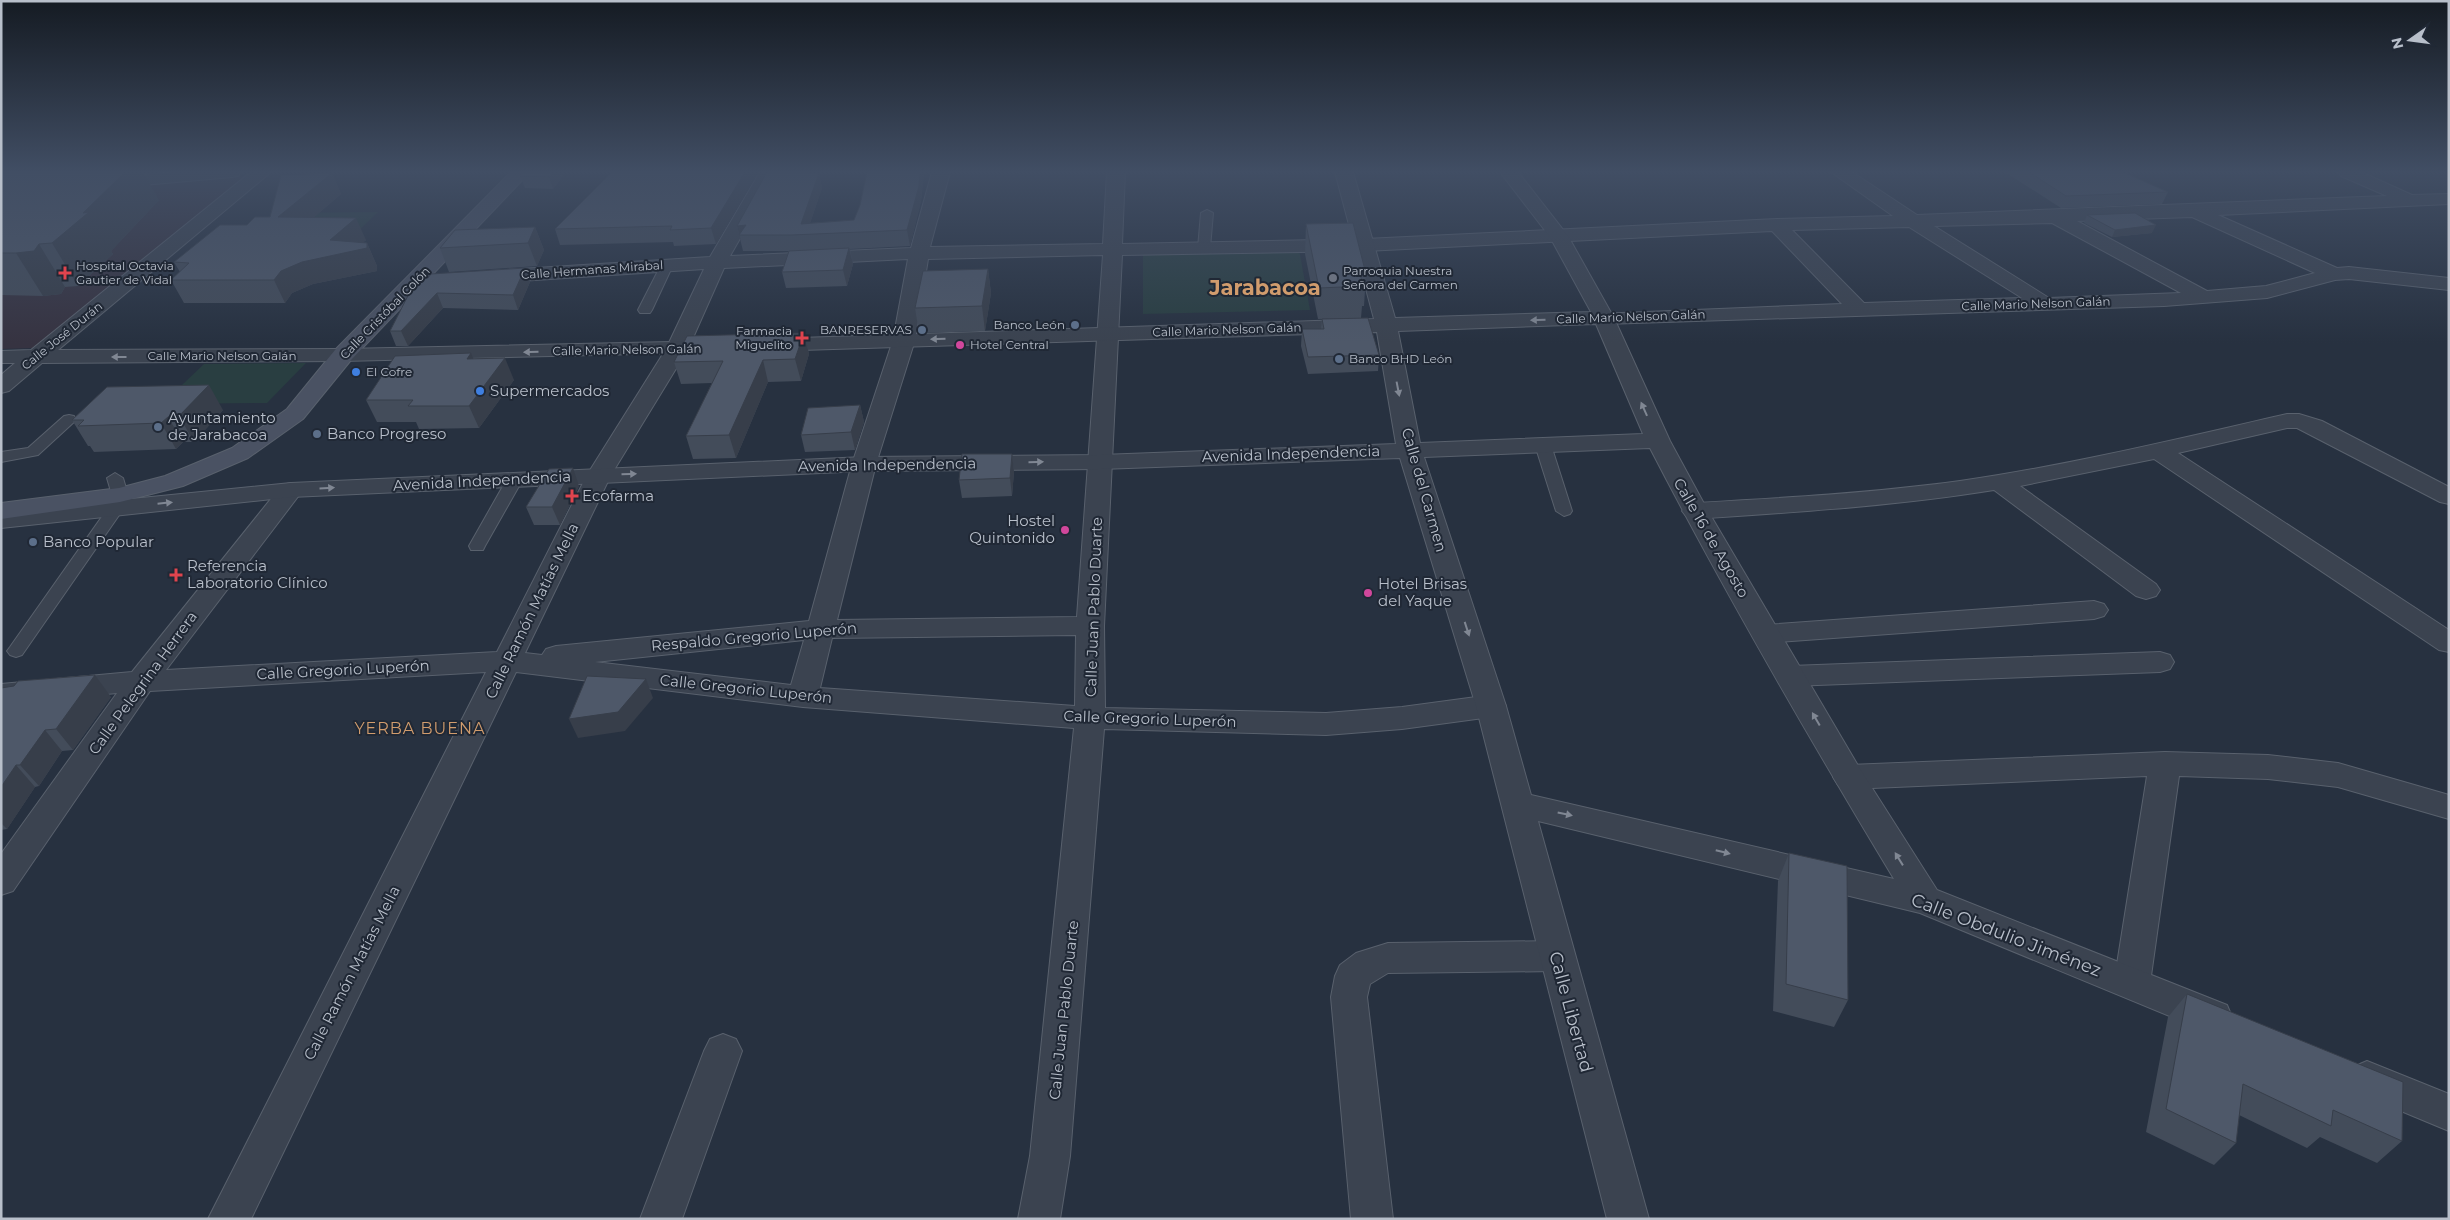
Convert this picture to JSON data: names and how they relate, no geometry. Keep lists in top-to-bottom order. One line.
{"streets":{"main road":["Calle Cristóbal Colón"],"street":["Calle Hermanas Mirabal","Calle Mario Nelson Galán","Calle José Durán","Avenida Independencia","Calle del Carmen","Calle 16 de Agosto","Calle Juan Pablo Duarte","Calle Ramón Matías Mella","Respaldo Gregorio Luperón","Calle Gregorio Luperón","Calle Pelegrina Herrera","Calle Obdulio Jiménez","Calle Libertad"]},"crossings":[["Calle Hermanas Mirabal","Calle del Carmen"],["Calle Hermanas Mirabal","Calle 16 de Agosto"],["Calle Hermanas Mirabal","Calle Juan Pablo Duarte"],["Calle Hermanas Mirabal","Calle Ramón Matías Mella"],["Calle Mario Nelson Galán","Calle Cristóbal Colón"],["Calle Mario Nelson Galán","Calle José Durán"],["Calle Mario Nelson Galán","Calle del Carmen"],["Calle Mario Nelson Galán","Calle 16 de Agosto"],["Calle Mario Nelson Galán","Calle Juan Pablo Duarte"],["Calle Mario Nelson Galán","Calle Ramón Matías Mella"],["Calle Cristóbal Colón","Avenida Independencia"],["Avenida Independencia","Calle del Carmen"],["Avenida Independencia","Calle 16 de Agosto"],["Avenida Independencia","Calle Juan Pablo Duarte"],["Avenida Independencia","Calle Ramón Matías Mella"],["Avenida Independencia","Calle Pelegrina Herrera"],["Calle del Carmen","Calle Gregorio Luperón"],["Calle del Carmen","Calle Obdulio Jiménez"],["Calle del Carmen","Calle Libertad"],["Calle 16 de Agosto","Calle Obdulio Jiménez"],["Calle Juan Pablo Duarte","Respaldo Gregorio Luperón"],["Calle Juan Pablo Duarte","Calle Gregorio Luperón"],["Calle Ramón Matías Mella","Respaldo Gregorio Luperón"],["Calle Ramón Matías Mella","Calle Gregorio Luperón"],["Respaldo Gregorio Luperón","Calle Gregorio Luperón"],["Calle Gregorio Luperón","Calle Pelegrina Herrera"],["Calle Obdulio Jiménez","Calle Libertad"]],"one_way":["Calle Mario Nelson Galán","Avenida Independencia","Calle del Carmen","Calle 16 de Agosto"],"districts":["Jarabacoa","YERBA BUENA"],"places":{"health":["Hospital Octavia Gautier de Vidal","Farmacia Miguelito","Ecofarma","Referencia Laboratorio Clínico"],"other":["Parroquia Nuestra Señora del Carmen","Banco León","BANRESERVAS","Hotel Central","Banco BHD León","El Cofre","Supermercados","Ayuntamiento de Jarabacoa","Banco Progreso","Hostel Quintonido","Banco Popular","Hotel Brisas del Yaque"]},"north":"left"}
